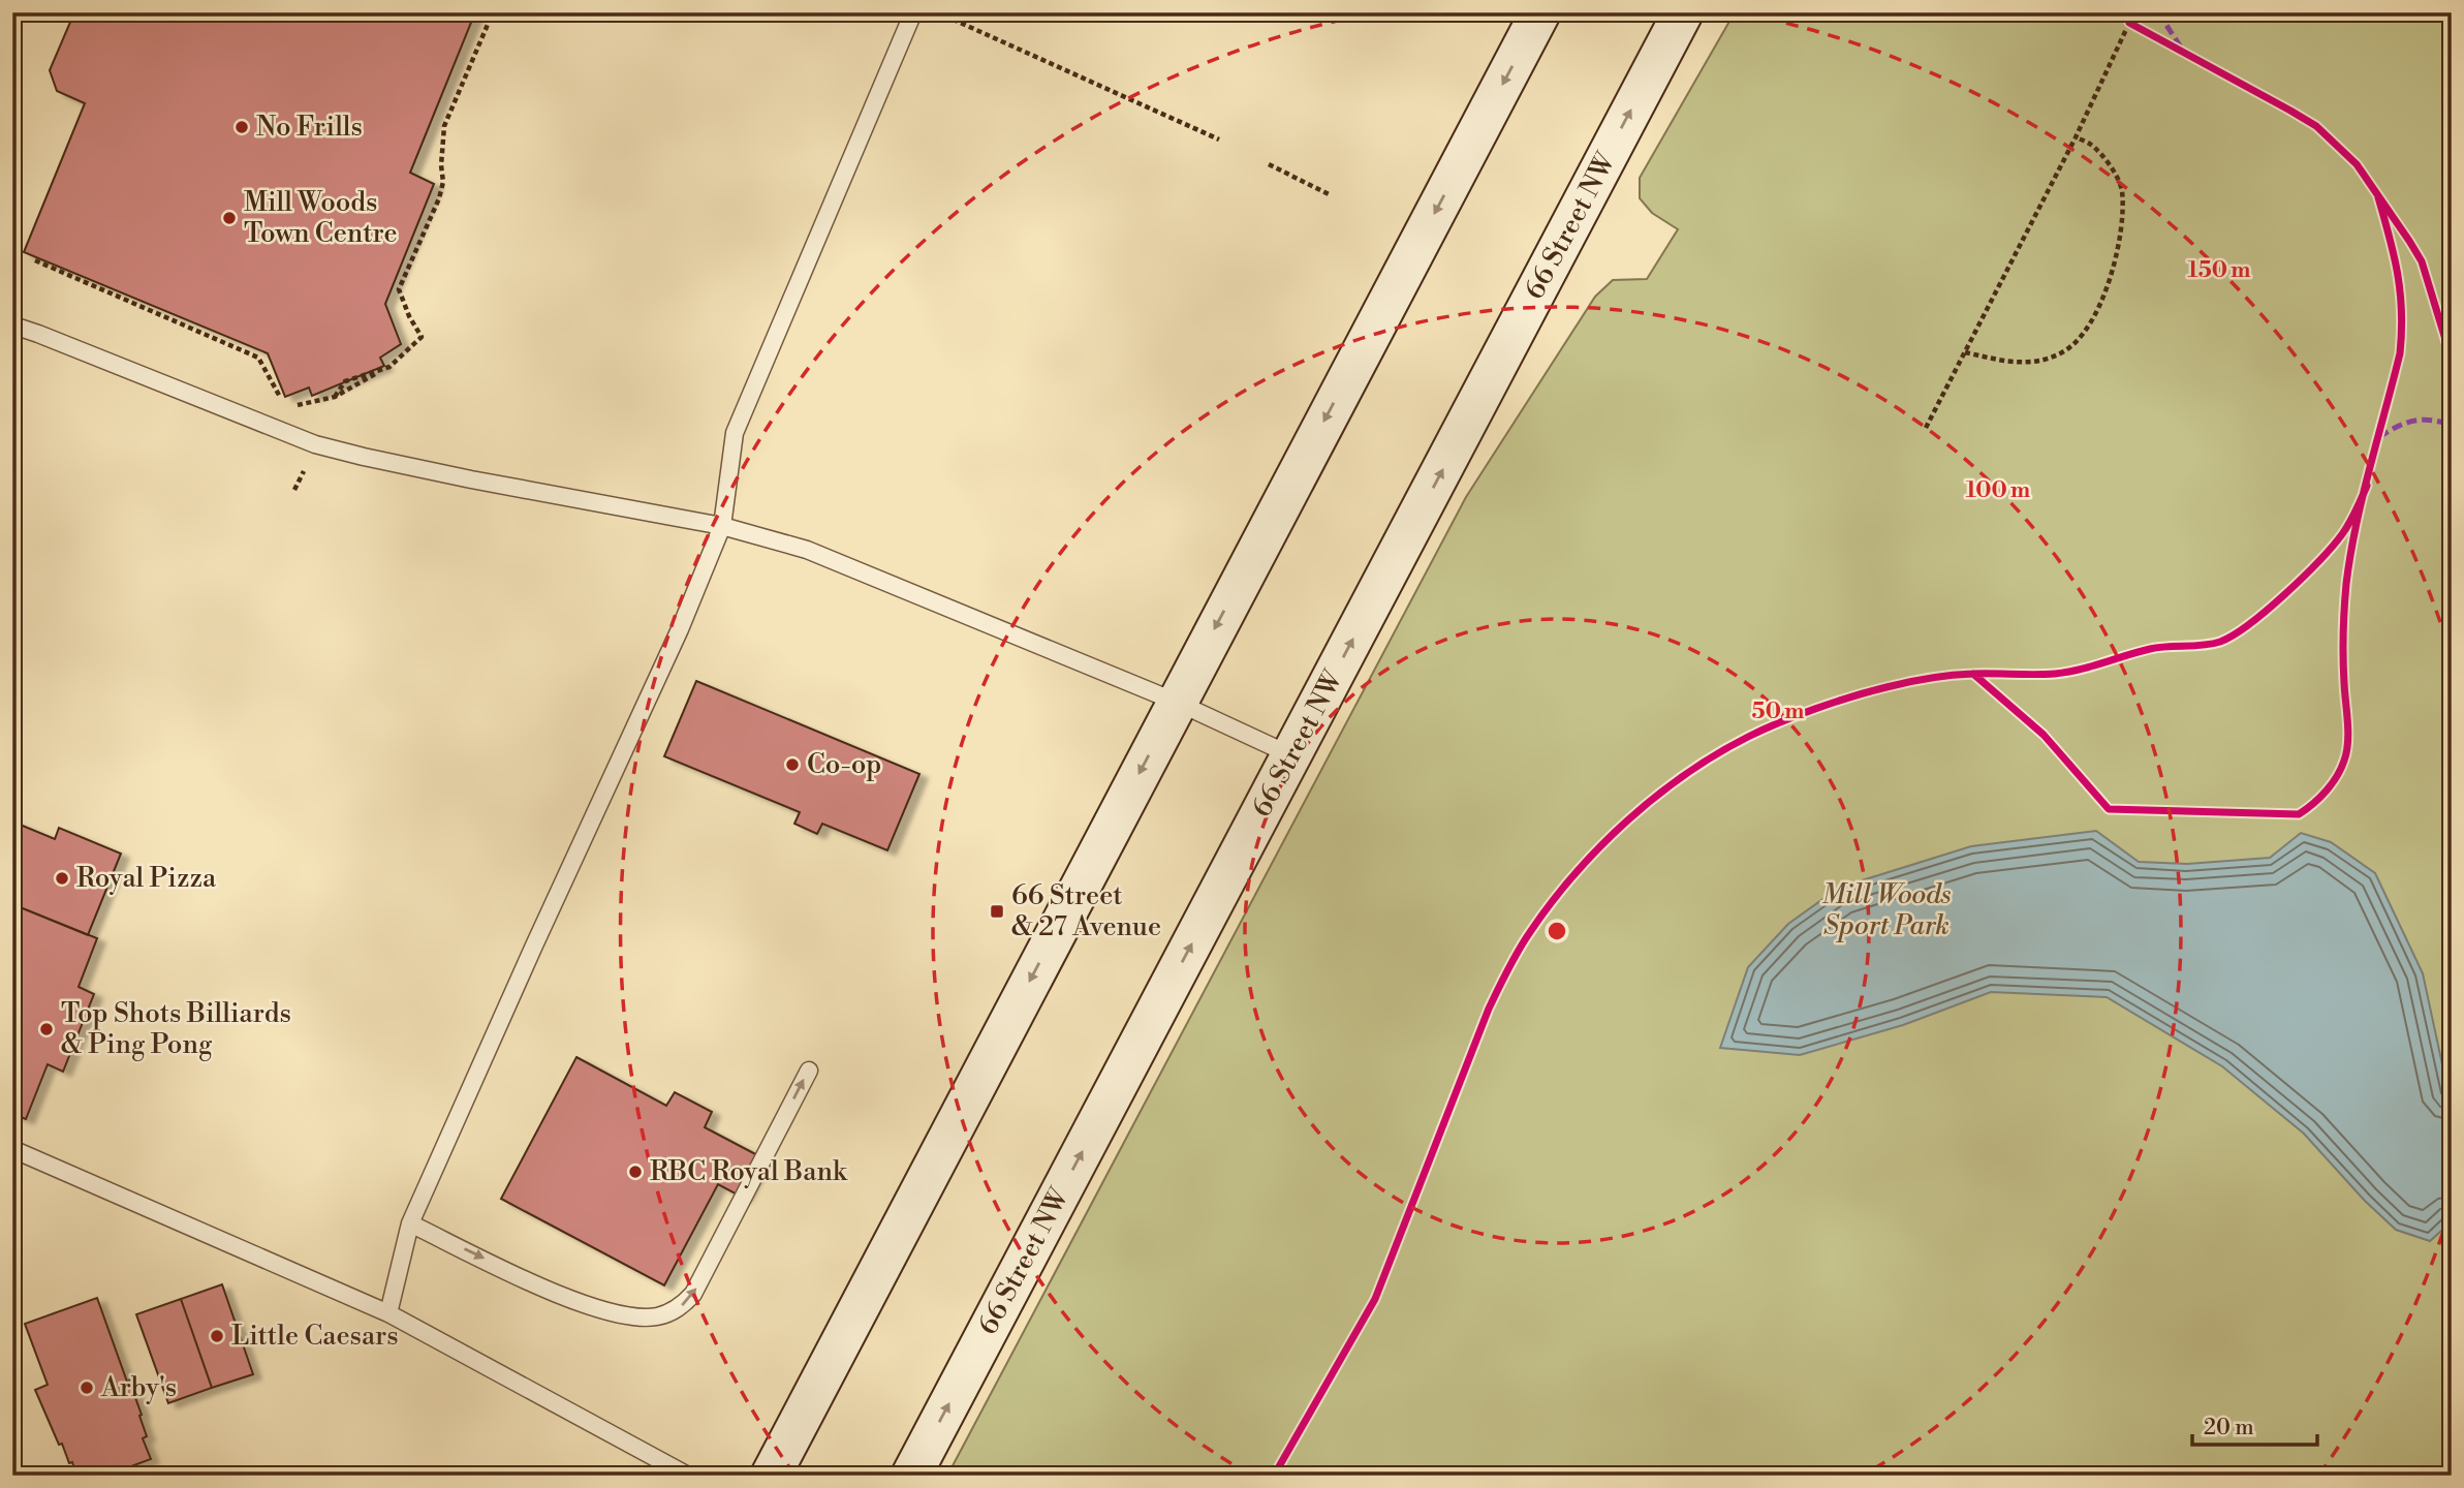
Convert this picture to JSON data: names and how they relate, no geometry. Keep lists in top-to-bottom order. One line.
{"streets":{"main road":["66 Street NW"]},"parks":["Mill Woods Sport Park"],"places":{"other":["No Frills","Mill Woods Town Centre","Co-op","Royal Pizza","Top Shots Billiards & Ping Pong","RBC Royal Bank","Little Caesars","Arby's"],"transit":["66 Street & 27 Avenue"]},"scale_bar":"20 m","rings":["150 m","100 m","50 m"]}
